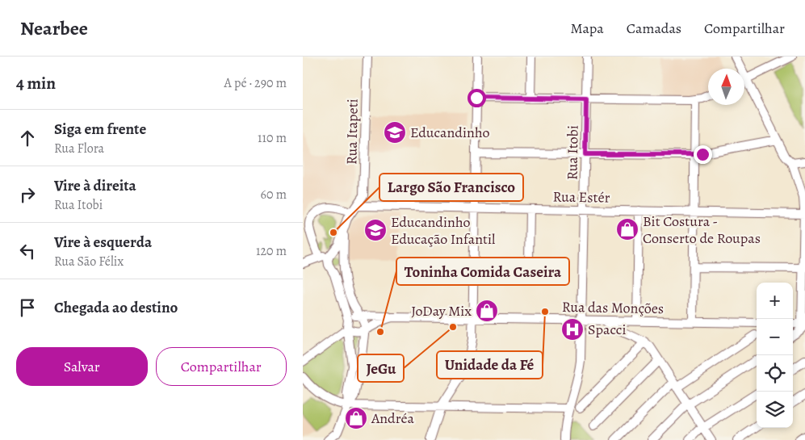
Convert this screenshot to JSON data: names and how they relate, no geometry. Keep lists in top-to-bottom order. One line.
{"streets":{"street":["Rua Itapeti","Rua Itobi","Rua Estér","Rua das Monções"]},"crossings":[["Rua Itapeti","Rua Estér"],["Rua Itobi","Rua Estér"],["Rua Itobi","Rua das Monções"]],"places":{"school or university":["Educandinho","Educandinho Educação Infantil"],"shop":["Bit Costura - Conserto de Roupas","JoDay Mix","Andréa"],"other":["Largo São Francisco","Unidade da Fé","JeGu","Toninha Comida Caseira"],"hospital":["Spacci"]},"north":"top","page":{"header":"Nearbee","nav":["Mapa","Camadas","Compartilhar"],"heading":["4 min","A pé · 290 m"],"list":[["Siga em frente","Rua Flora","110 m"],["Vire à direita","Rua Itobi","60 m"],["Vire à esquerda","Rua São Félix","120 m"],"Chegada ao destino"],"map_buttons":["+","−"],"buttons":["Salvar","Compartilhar"]}}
